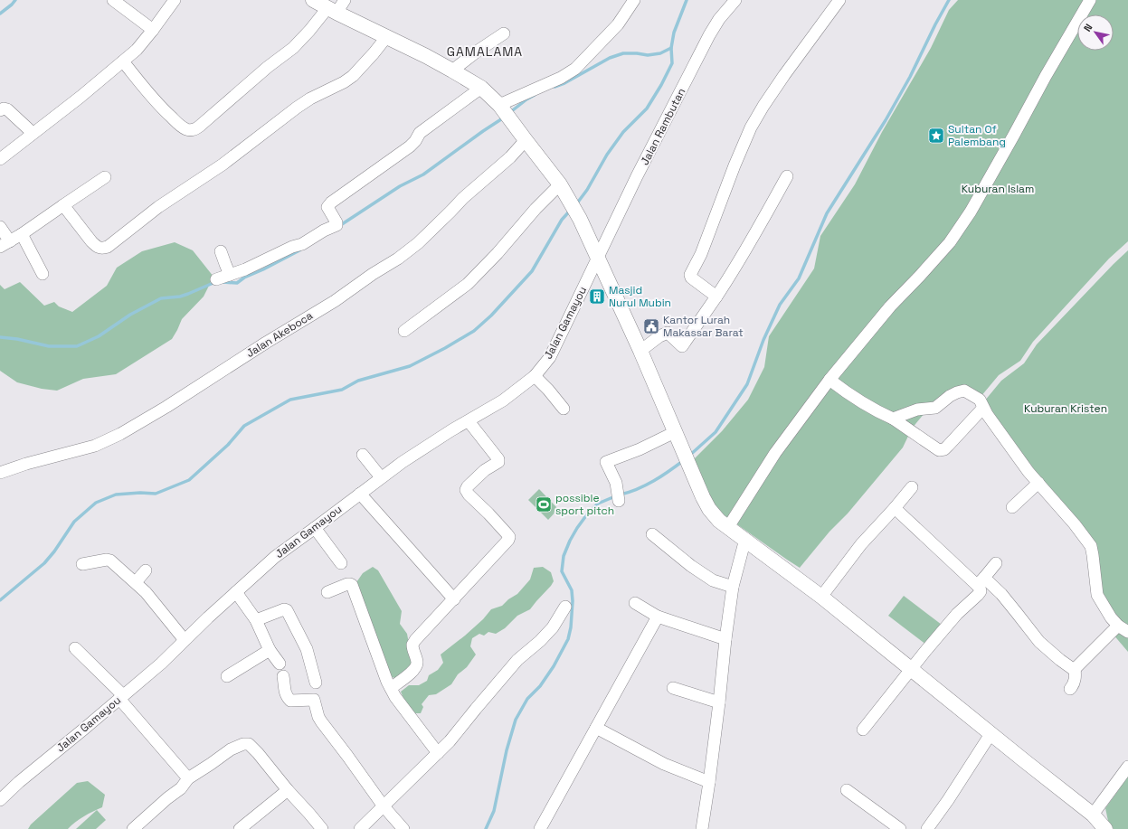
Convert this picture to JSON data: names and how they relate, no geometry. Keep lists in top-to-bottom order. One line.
{"streets":{"street":["Jalan Rambutan","Jalan Gamayou","Jalan Akeboca"]},"crossings":[["Jalan Rambutan","Jalan Gamayou"]],"districts":["GAMALAMA"],"parks":["Kuburan Islam","Kuburan Kristen"],"places":{"place":["Sultan Of Palembang"],"building":["Masjid Nurul Mubin"],"public building":["Kantor Lurah Makassar Barat"],"sports":["possible sport pitch"]},"north":"top left"}
